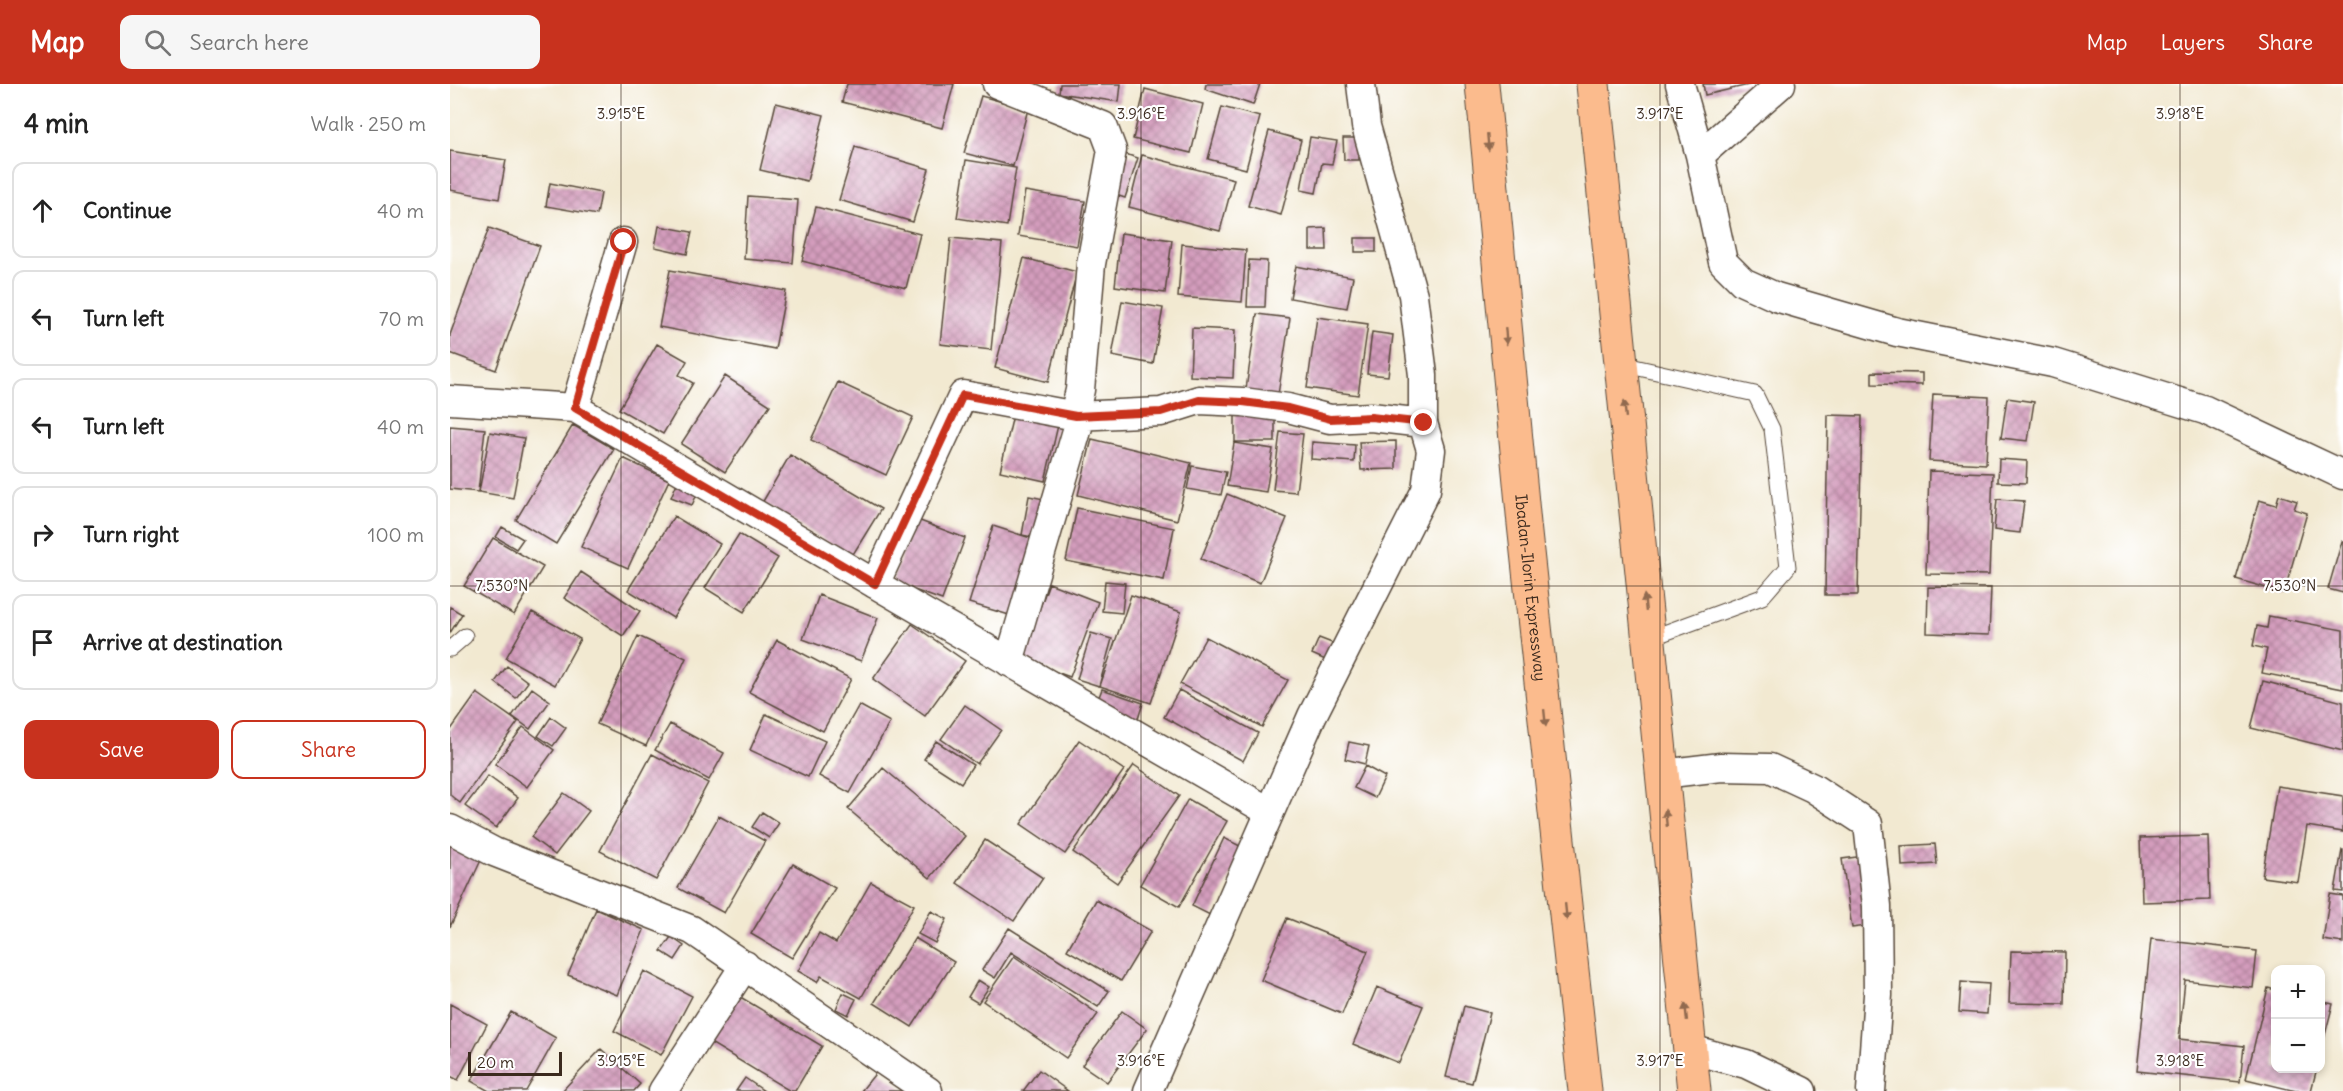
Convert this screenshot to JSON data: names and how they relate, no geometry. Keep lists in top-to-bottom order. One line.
{"streets":{"highway":["Ibadan-Ilorin Expressway"]},"scale_bar":"20 m","page":{"header":"Map","search":"Search here","nav":["Map","Layers","Share"],"heading":["4 min","Walk · 250 m"],"list":[["Continue","40 m"],["Turn left","70 m"],["Turn left","40 m"],["Turn right","100 m"],"Arrive at destination"],"buttons":["Save","Share"],"map_buttons":["+","−"],"scale":"20 m"},"coordinates":["3.915°E","3.916°E","3.917°E","3.918°E","7.530°N"]}
